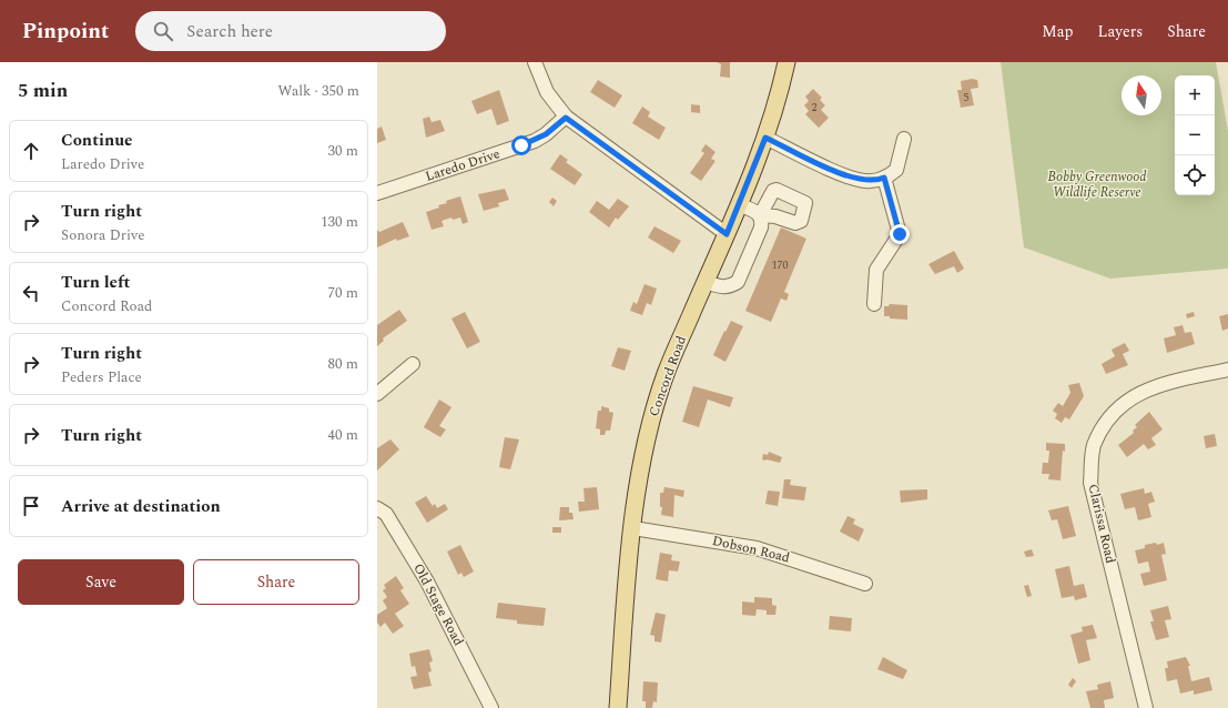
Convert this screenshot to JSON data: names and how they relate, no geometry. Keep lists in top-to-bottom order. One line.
{"streets":{"main road":["Concord Road"],"street":["Laredo Drive","Clarissa Road","Dobson Road","Old Stage Road"]},"crossings":[["Concord Road","Dobson Road"]],"parks":["Bobby Greenwood Wildlife Reserve"],"house_numbers":["5","2","170"],"north":"top","page":{"header":"Pinpoint","search":"Search here","nav":["Map","Layers","Share"],"heading":["5 min","Walk · 350 m"],"map_buttons":["+","−"],"list":[["Continue","Laredo Drive","30 m"],["Turn right","Sonora Drive","130 m"],["Turn left","Concord Road","70 m"],["Turn right","Peders Place","80 m"],["Turn right","40 m"],"Arrive at destination"],"buttons":["Save","Share"]}}
